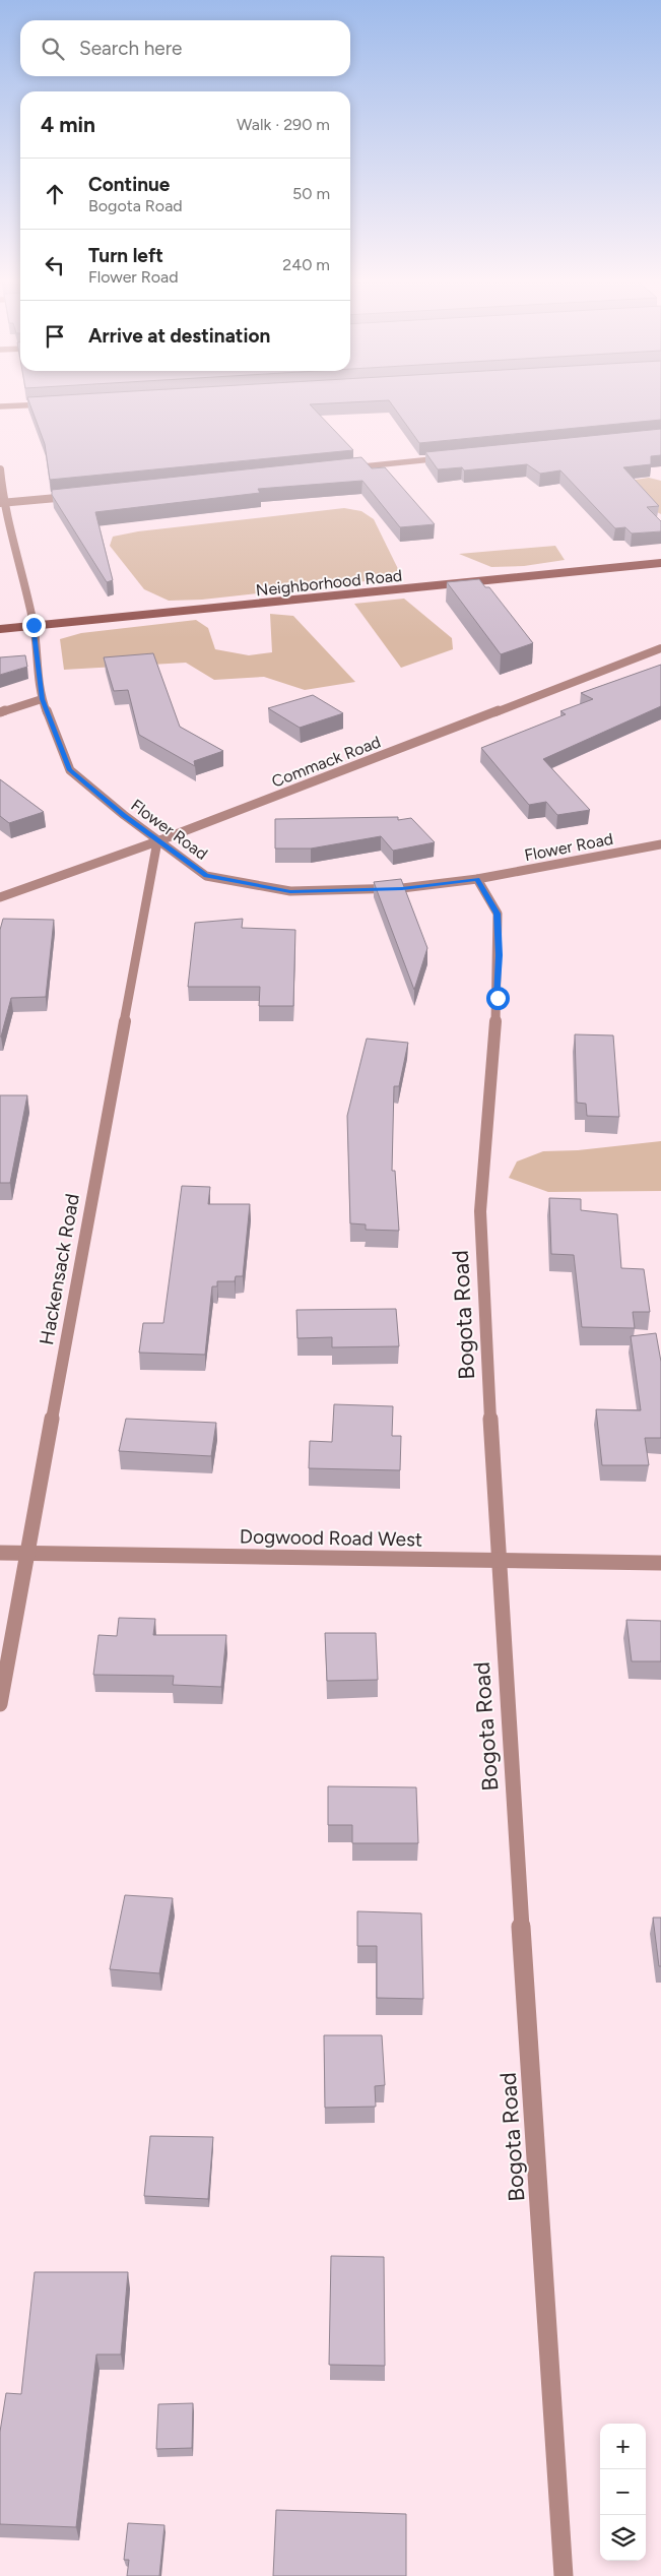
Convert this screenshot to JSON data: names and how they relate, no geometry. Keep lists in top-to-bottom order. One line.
{"streets":{"main road":["Neighborhood Road"],"street":["Commack Road","Flower Road","Hackensack Road","Bogota Road","Dogwood Road West"]},"crossings":[["Neighborhood Road","Flower Road"],["Commack Road","Flower Road"],["Commack Road","Hackensack Road"],["Flower Road","Hackensack Road"],["Flower Road","Bogota Road"],["Hackensack Road","Dogwood Road West"],["Bogota Road","Dogwood Road West"]],"page":{"search":"Search here","heading":["4 min","Walk · 290 m"],"list":[["Continue","Bogota Road","50 m"],["Turn left","Flower Road","240 m"],"Arrive at destination"],"map_buttons":["+","−"]}}
